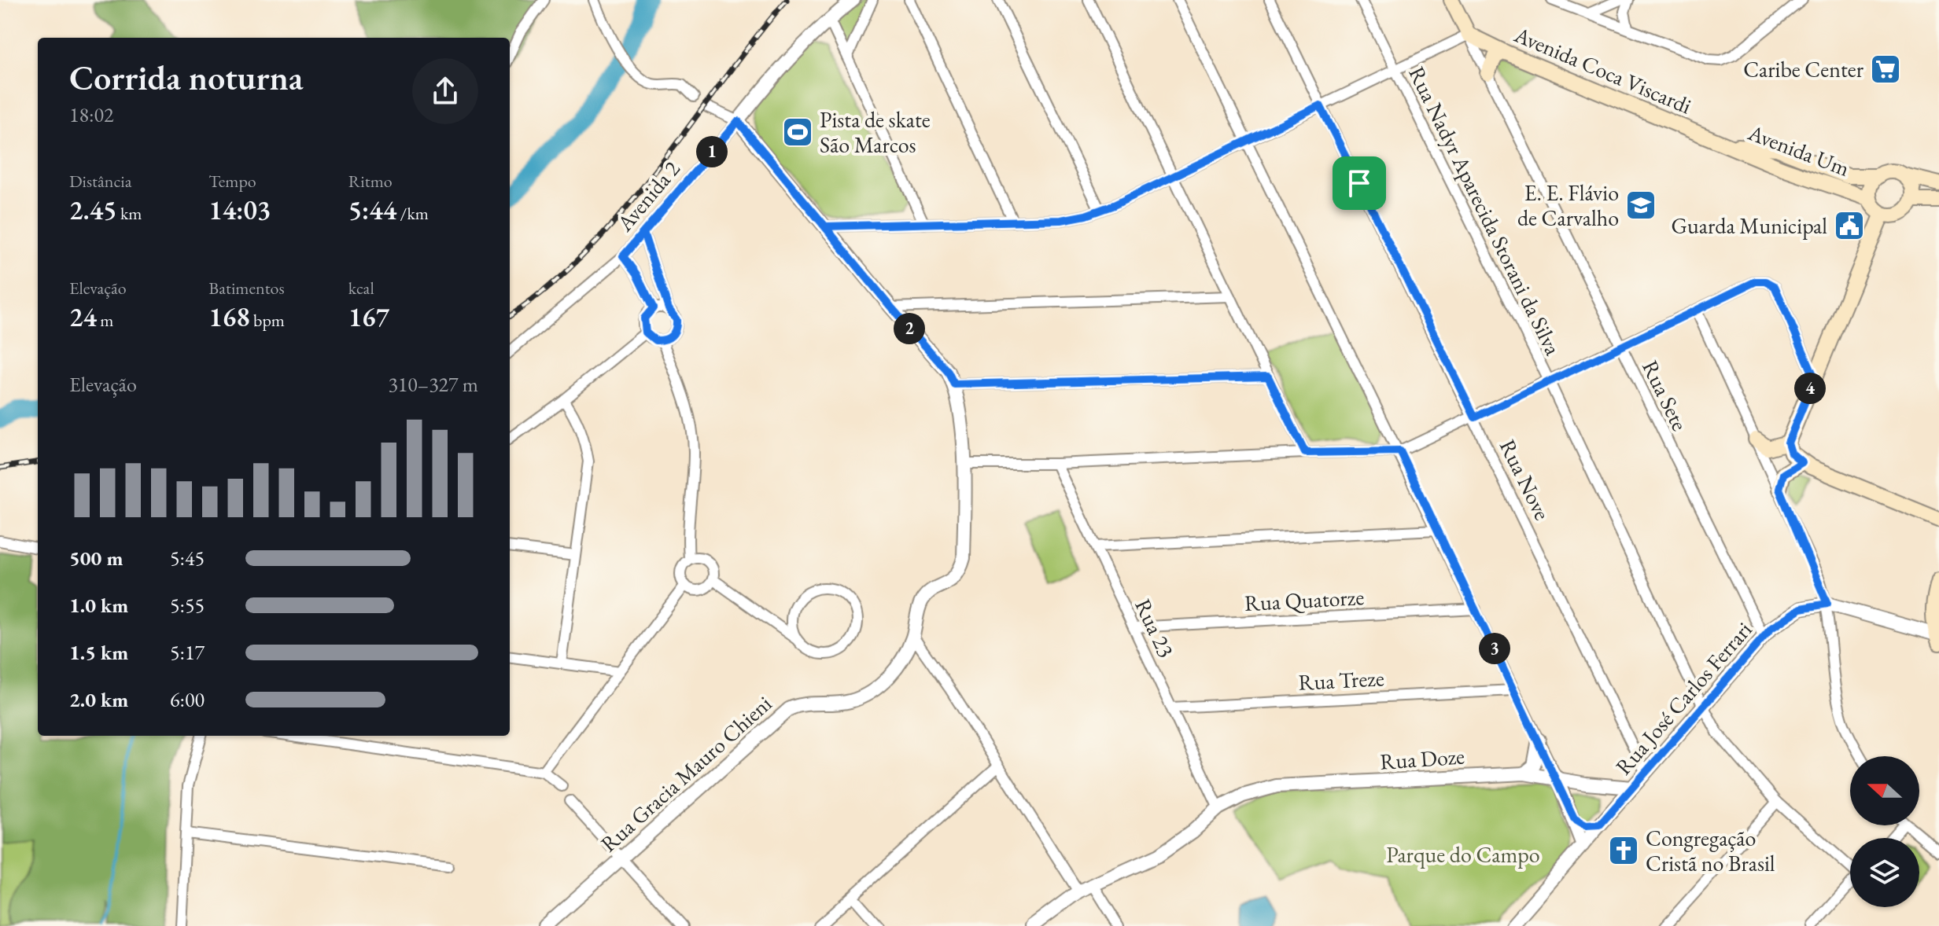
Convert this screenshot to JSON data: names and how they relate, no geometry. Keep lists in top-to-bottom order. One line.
{"streets":{"main road":["Avenida Coca Viscardi","Avenida Um"],"street":["Avenida 2","Rua Nadyr Aparecida Storani da Silva","Rua Sete","Rua Nove","Rua Quatorze","Rua 23","Rua Treze","Rua José Carlos Ferrari","Rua Doze","Rua Gracia Mauro Chieni"]},"crossings":[["Avenida Coca Viscardi","Avenida Um"],["Avenida Coca Viscardi","Rua Sete"],["Rua Nadyr Aparecida Storani da Silva","Rua José Carlos Ferrari"],["Rua Sete","Rua José Carlos Ferrari"],["Rua Nove","Rua José Carlos Ferrari"],["Rua Quatorze","Rua 23"],["Rua 23","Rua Treze"],["Rua 23","Rua Doze"],["Rua José Carlos Ferrari","Rua Doze"]],"parks":["Parque do Campo"],"places":{"supermarket":["Caribe Center"],"sports":["Pista de skate São Marcos"],"school or university":["E. E. Flávio de Carvalho"],"public building":["Guarda Municipal"],"church":["Congregação Cristã no Brasil"]},"north":"left","page":{"heading":["Corrida noturna","18:02"],"pins":["1","2","4","3"],"stats":[["Distância","2.45 km"],["Tempo","14:03"],["Ritmo","5:44 /km"],["Elevação","24 m"],["Batimentos","168 bpm"],["kcal","167"]],"chart":["Elevação","310–327 m"],"list":[{"name":"500 m","note":"5:45"},{"name":"1.0 km","note":"5:55"},{"name":"1.5 km","note":"5:17"},{"name":"2.0 km","note":"6:00"}]}}
